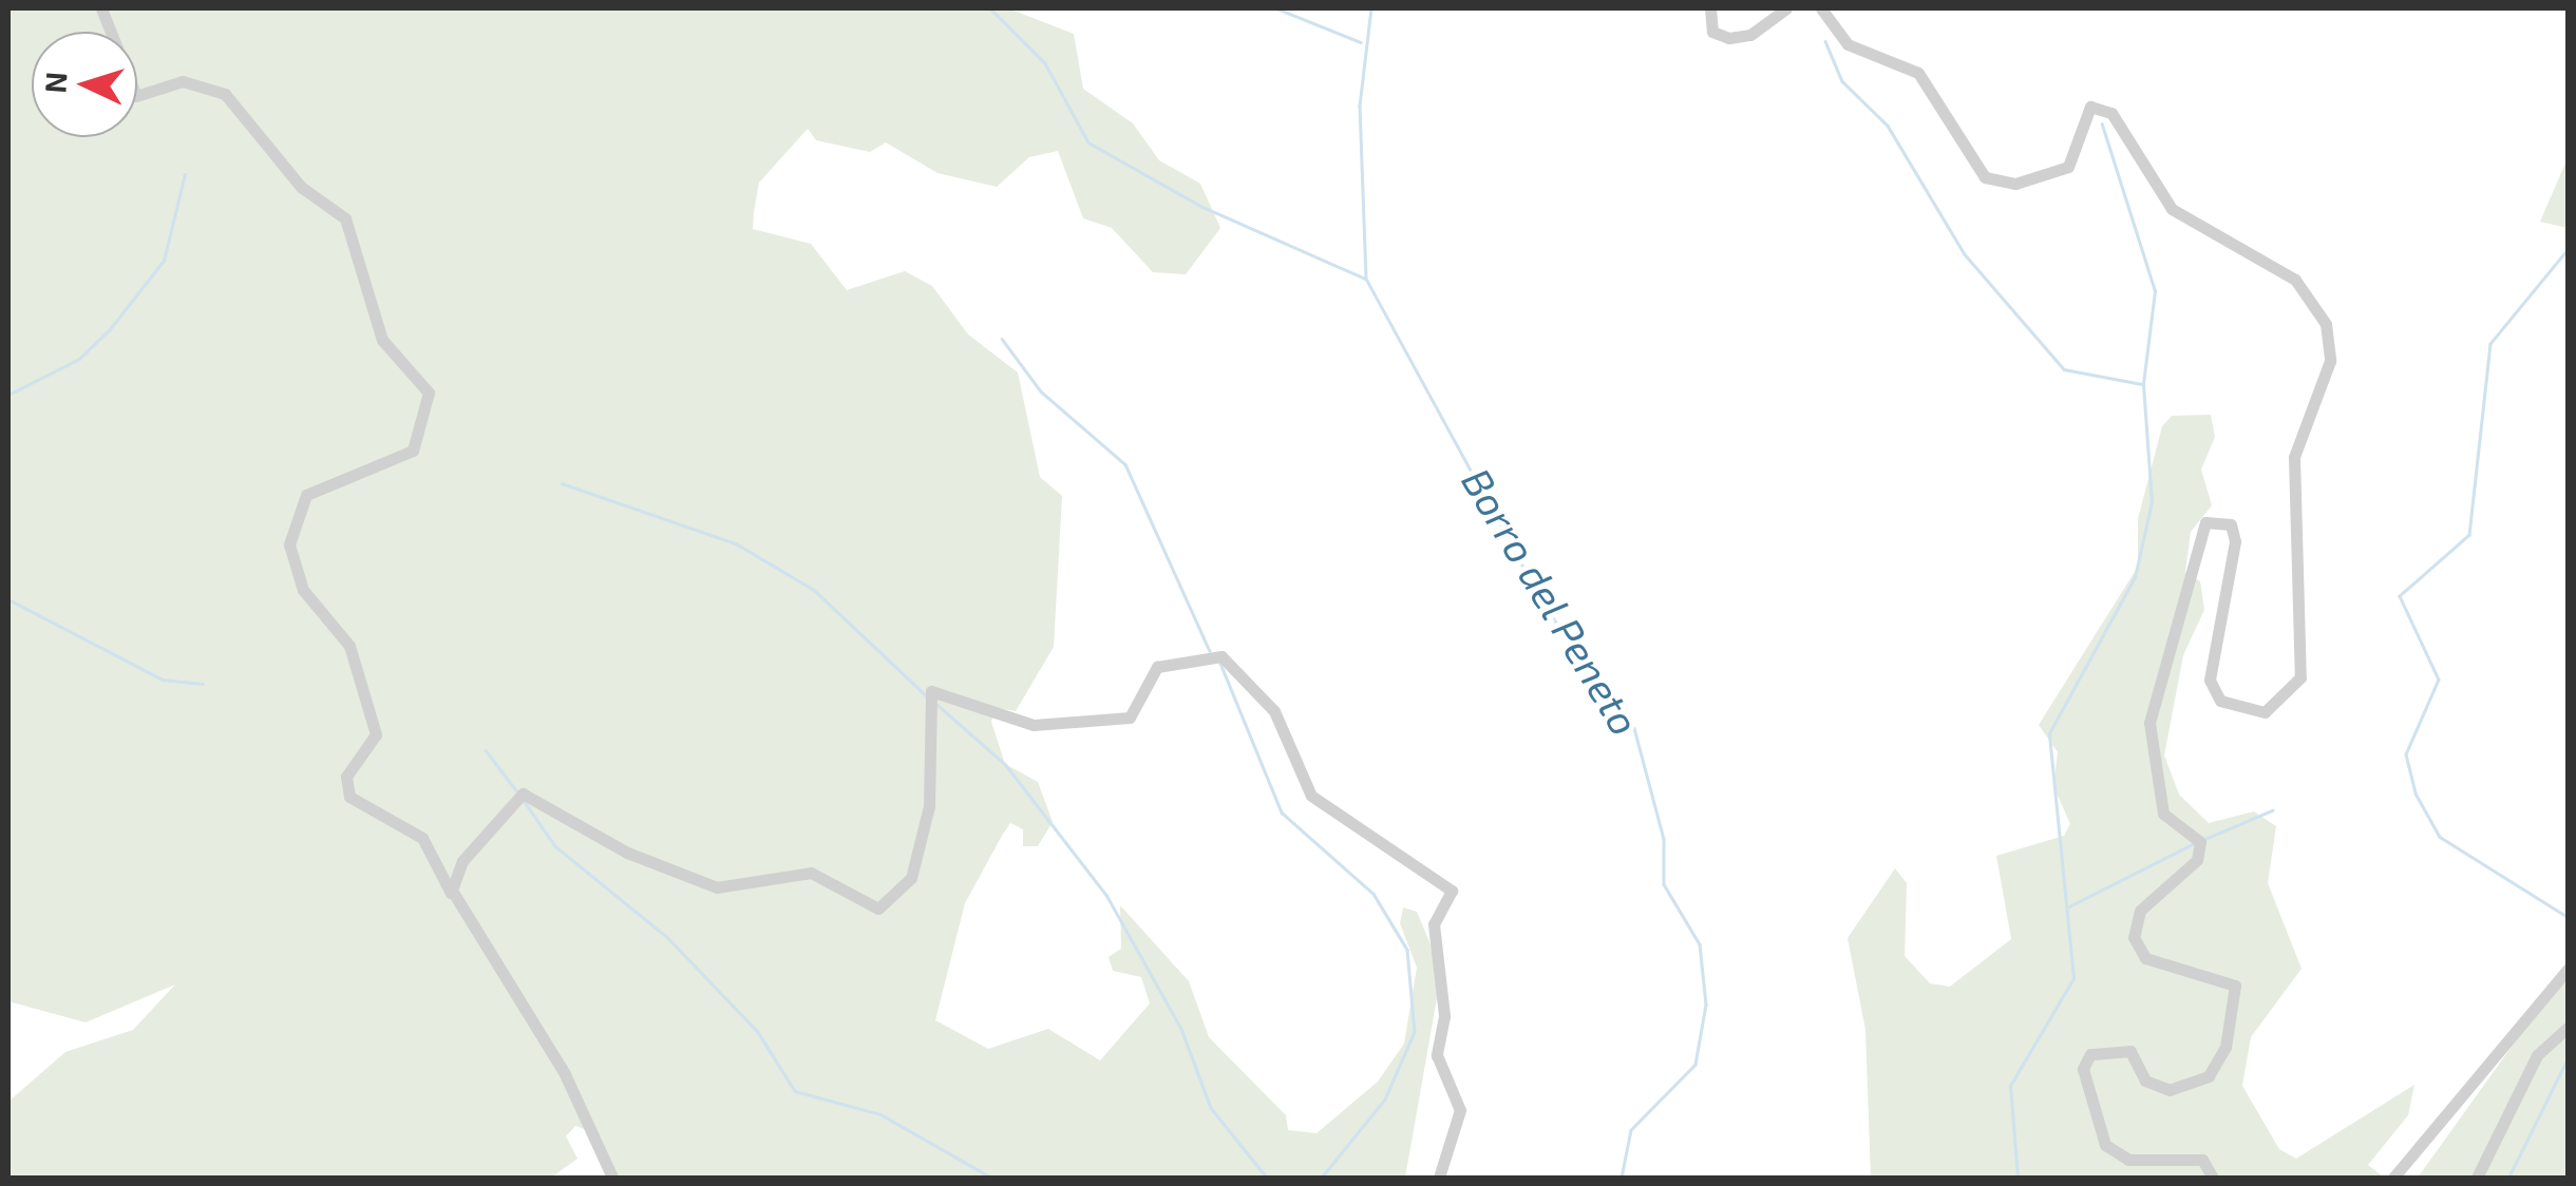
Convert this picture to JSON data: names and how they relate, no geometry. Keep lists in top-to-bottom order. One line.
{"water":["Borro del Peneto"],"north":"left"}
